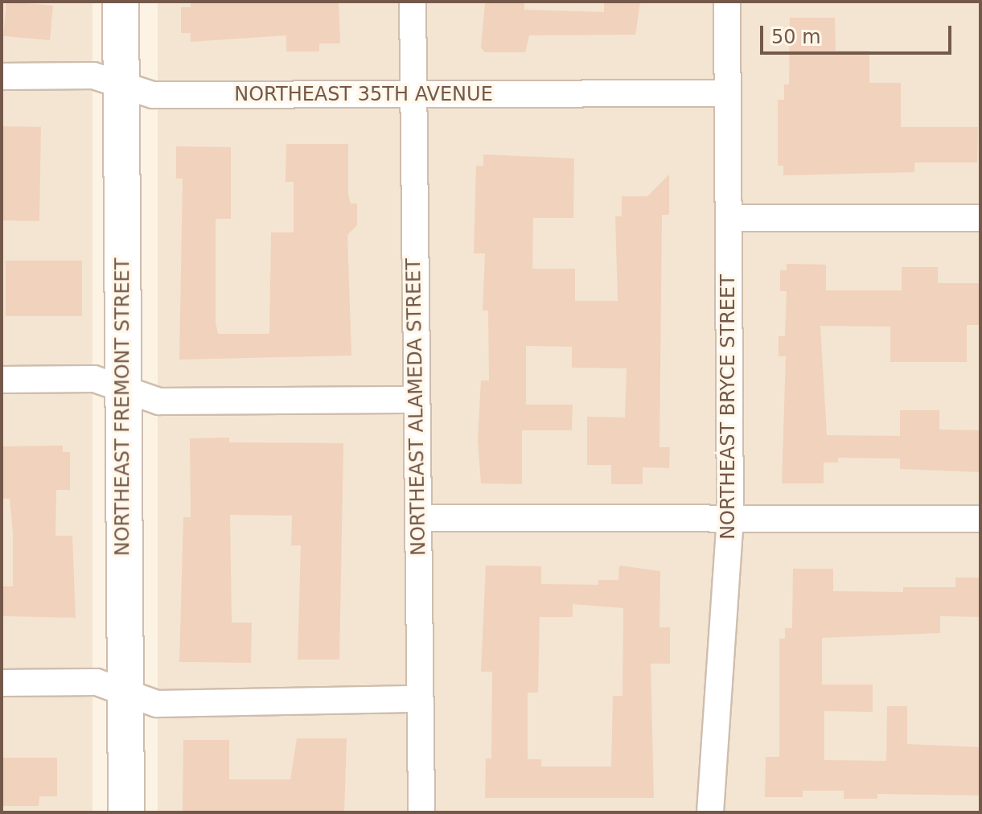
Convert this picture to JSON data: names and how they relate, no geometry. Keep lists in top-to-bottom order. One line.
{"streets":{"main road":["NORTHEAST FREMONT STREET"],"street":["NORTHEAST 35TH AVENUE","NORTHEAST ALAMEDA STREET","NORTHEAST BRYCE STREET"]},"crossings":[["NORTHEAST 35TH AVENUE","NORTHEAST FREMONT STREET"],["NORTHEAST 35TH AVENUE","NORTHEAST ALAMEDA STREET"],["NORTHEAST 35TH AVENUE","NORTHEAST BRYCE STREET"]],"scale_bar":"50 m"}
